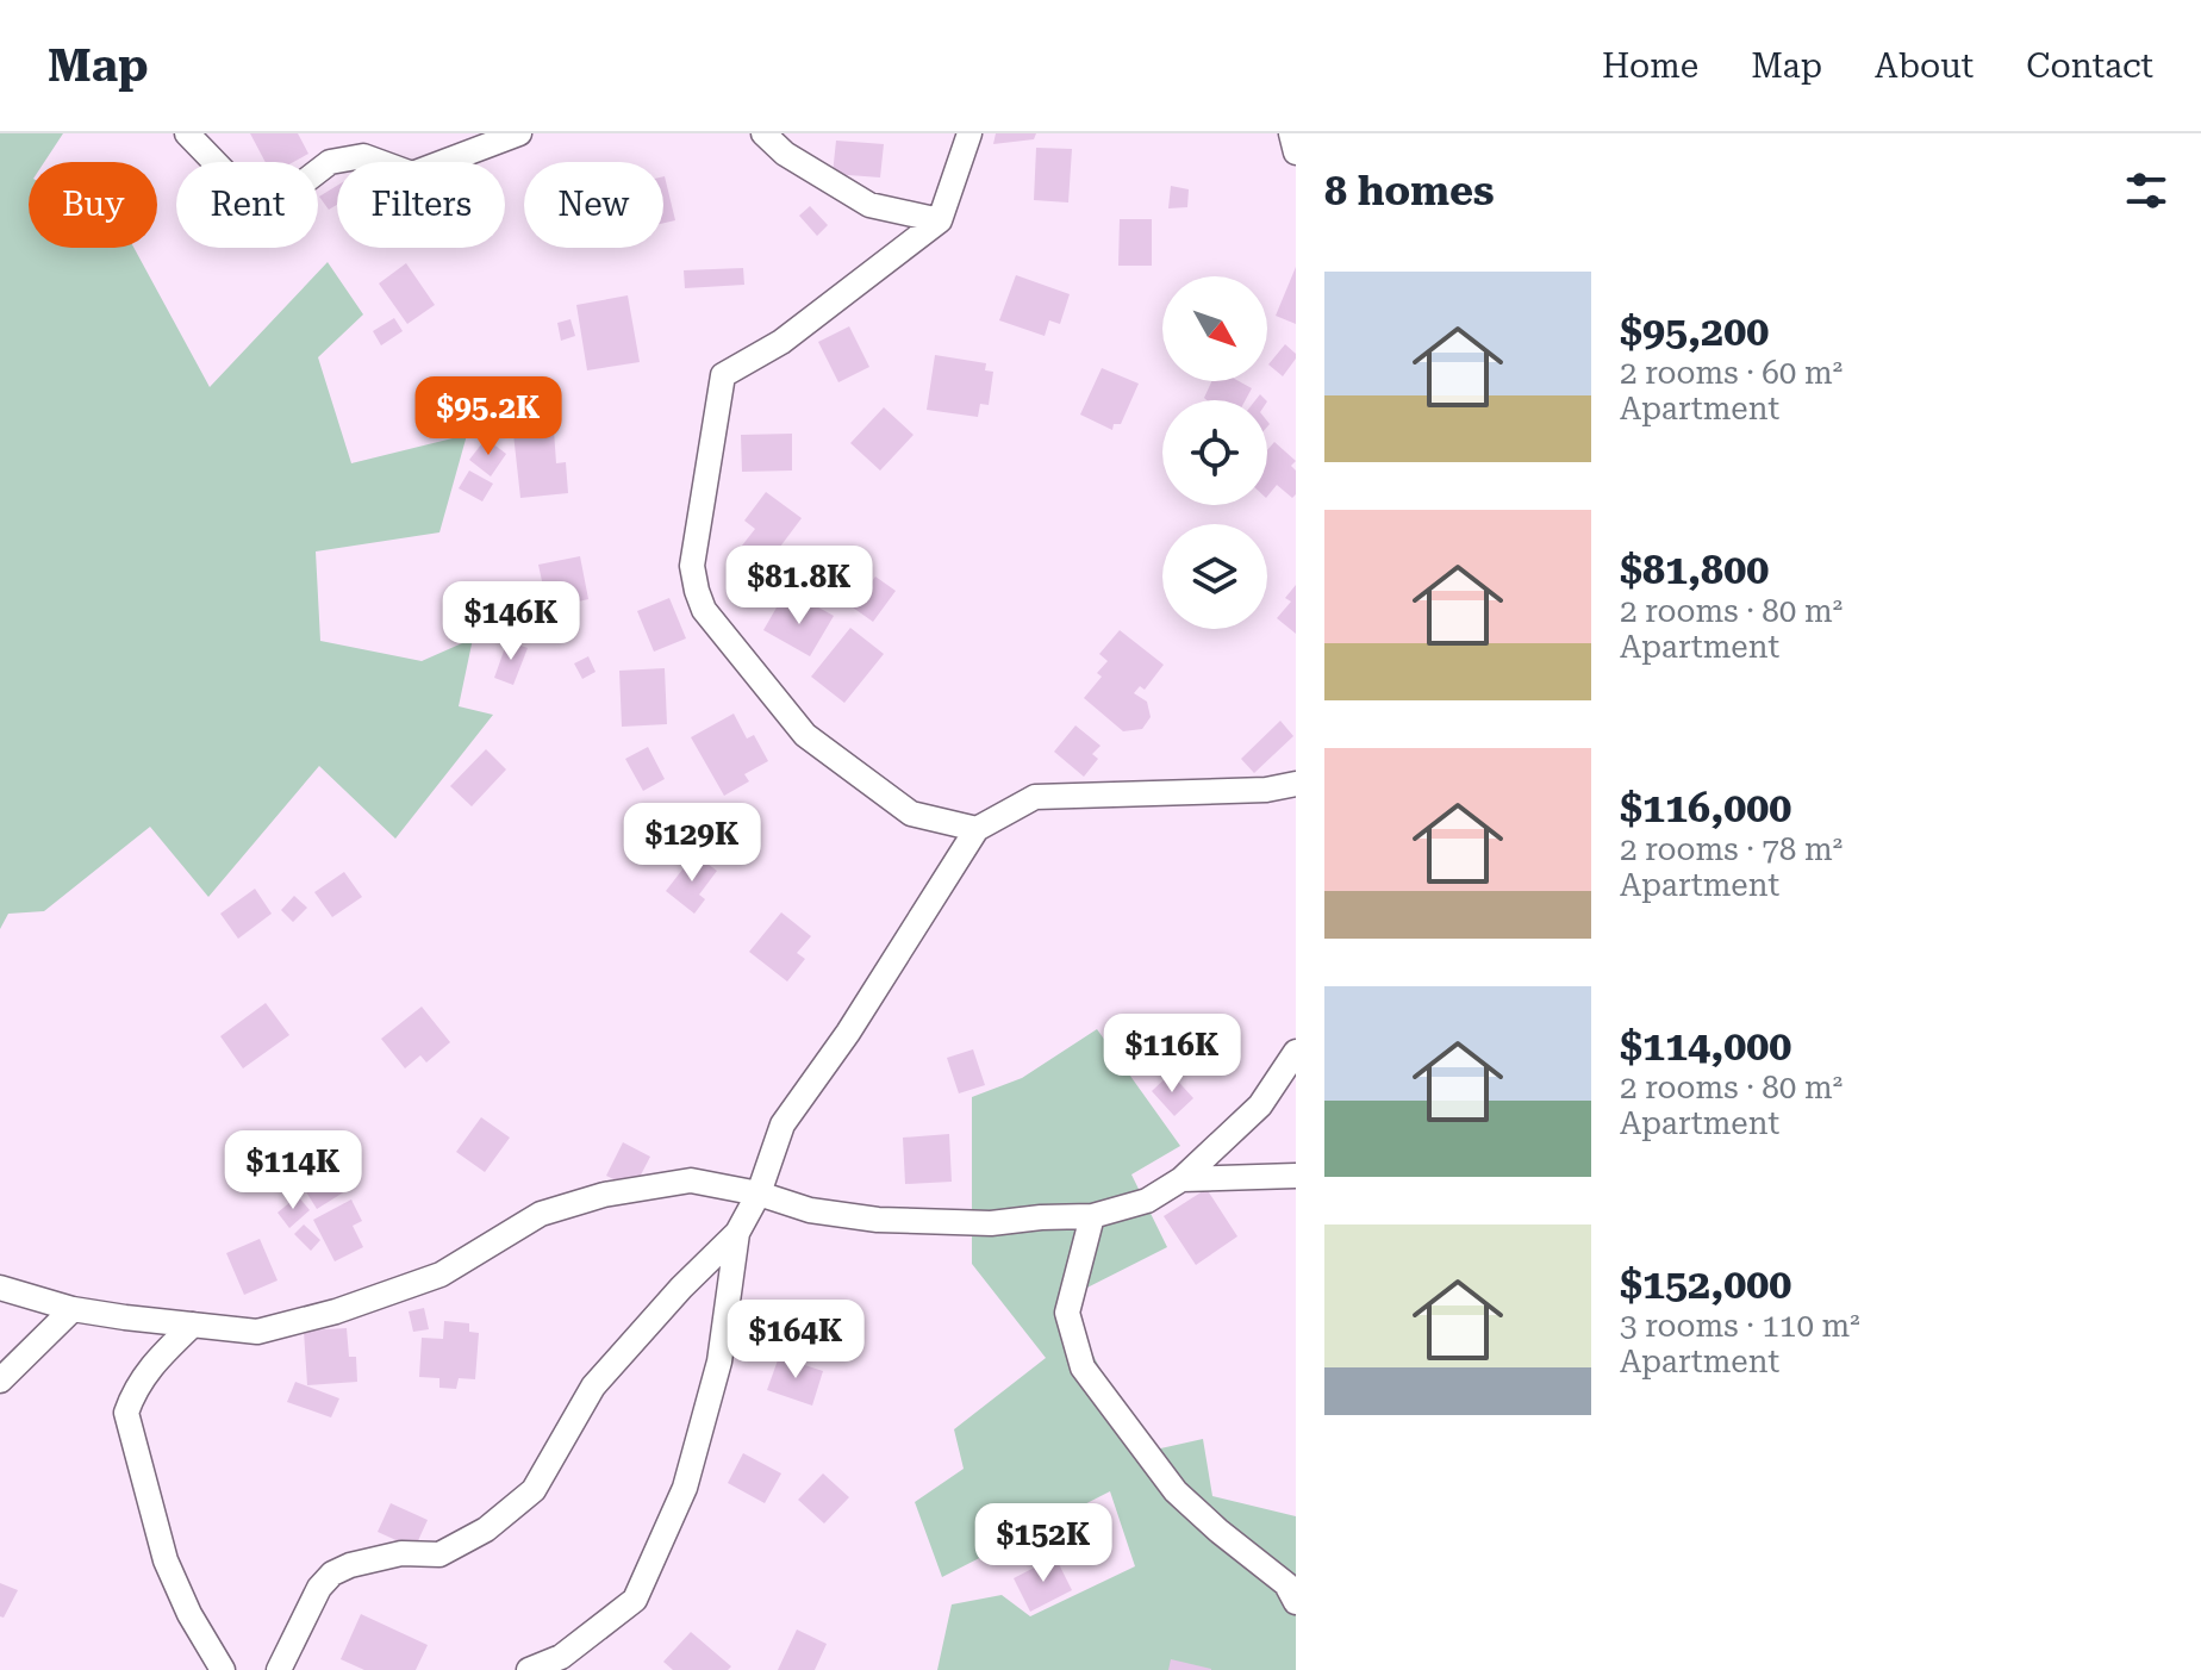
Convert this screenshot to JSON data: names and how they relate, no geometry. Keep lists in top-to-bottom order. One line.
{"north":"bottom right","page":{"header":"Map","nav":["Home","Map","About","Contact"],"heading":"8 homes","chip":["Buy","Rent","Filters","New"],"list":[{"name":"$95,200","note":"2 rooms · 60 m² · Apartment"},{"name":"$81,800","note":"2 rooms · 80 m² · Apartment"},{"name":"$116,000","note":"2 rooms · 78 m² · Apartment"},{"name":"$114,000","note":"2 rooms · 80 m² · Apartment"},{"name":"$152,000","note":"3 rooms · 110 m² · Apartment"}],"price":["$95.2K","$81.8K","$146K","$129K","$116K","$114K","$164K","$152K"]}}
